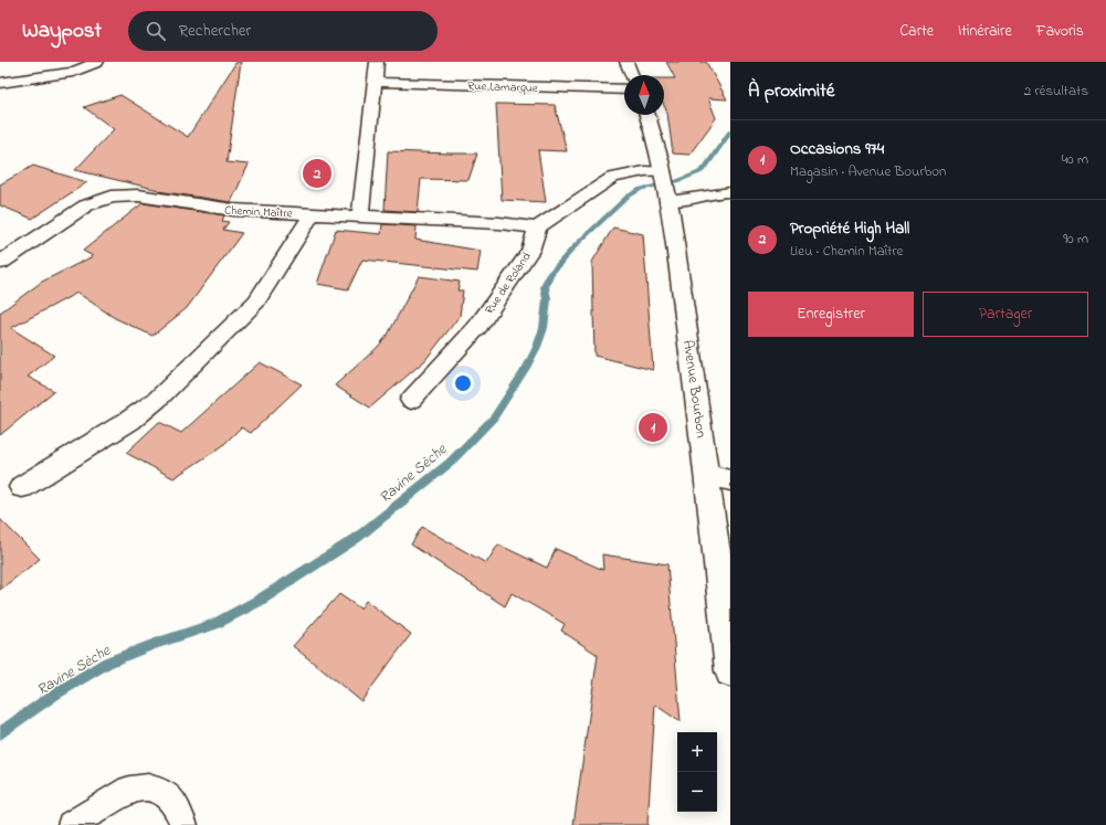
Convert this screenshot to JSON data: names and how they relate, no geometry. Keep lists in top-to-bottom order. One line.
{"streets":{"street":["Rue Lamarque","Chemin Maître","Rue de Roland","Avenue Bourbon"]},"crossings":[["Chemin Maître","Rue de Roland"]],"water":["Ravine Sèche"],"north":"top","page":{"header":"Waypost","search":"Rechercher","nav":["Carte","Itinéraire","Favoris"],"heading":["À proximité","2 résultats"],"list":[{"mark":"1","name":"Occasions 974","note":"Magasin · Avenue Bourbon","value":"40 m"},{"mark":"2","name":"Propriété High Hall","note":"Lieu · Chemin Maître","value":"90 m"}],"pins":["2","1"],"buttons":["Enregistrer","Partager"],"map_buttons":["+","−"]}}
